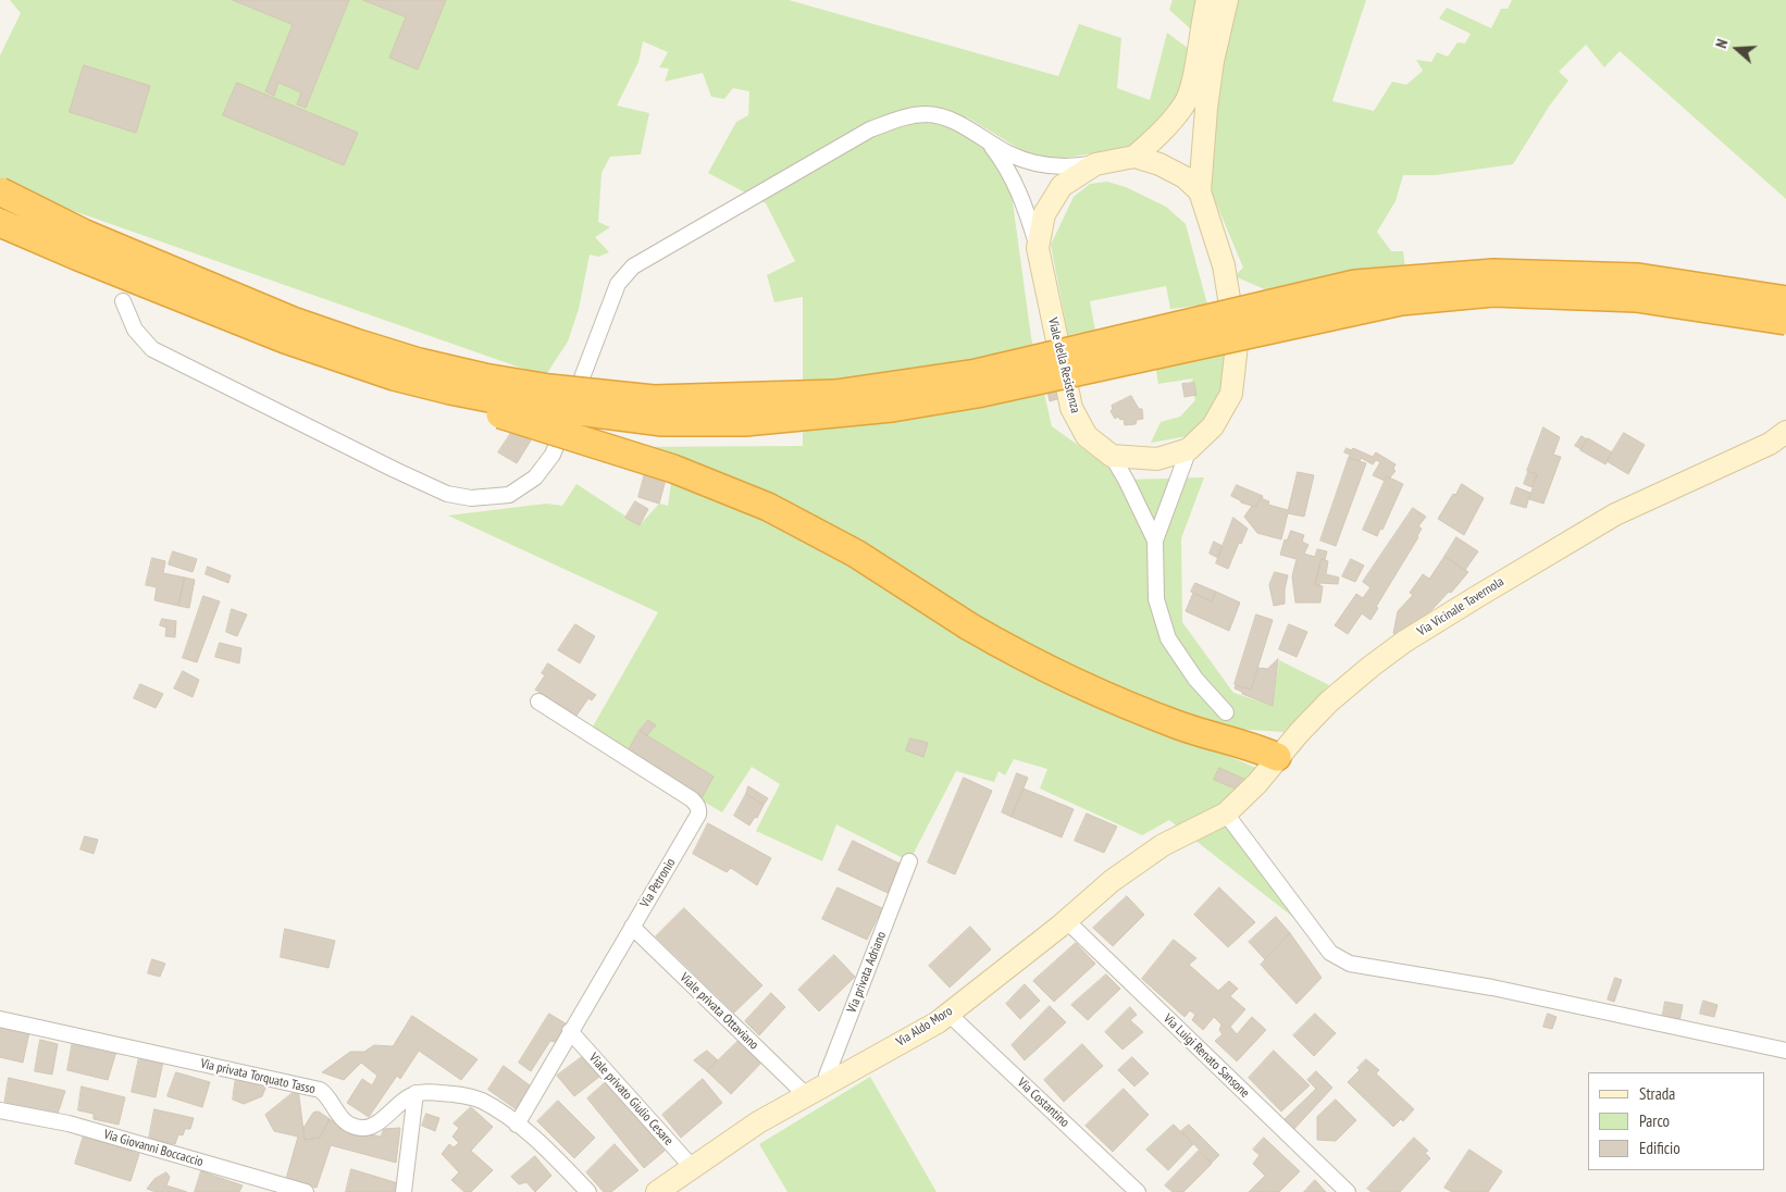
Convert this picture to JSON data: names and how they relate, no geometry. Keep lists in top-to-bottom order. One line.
{"streets":{"street":["Viale della Resistenza","Via Vicinale Tavernola","Via Petronio","Via privata Adriano","Viale privata Ottaviano","Via Aldo Moro","Via Luigi Renato Sansone","Via privata Torquato Tasso","Viale privato Giulio Cesare","Via Costantino","Via Giovanni Boccaccio"]},"crossings":[["Via Vicinale Tavernola","Via Aldo Moro"],["Via Petronio","Viale privata Ottaviano"],["Via Petronio","Viale privato Giulio Cesare"],["Via privata Adriano","Via Aldo Moro"],["Viale privata Ottaviano","Via Aldo Moro"],["Via Aldo Moro","Via Luigi Renato Sansone"],["Via Aldo Moro","Viale privato Giulio Cesare"],["Via Aldo Moro","Via Costantino"]],"legend":["Strada","Parco","Edificio"],"north":"left"}
